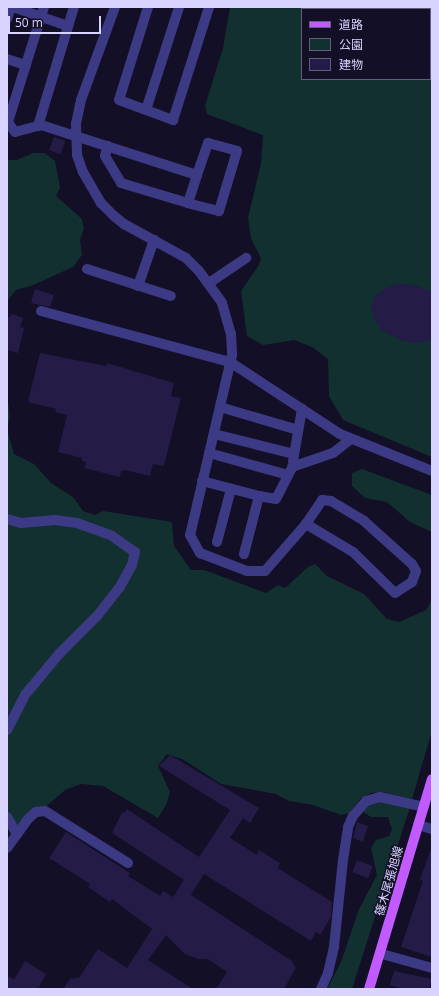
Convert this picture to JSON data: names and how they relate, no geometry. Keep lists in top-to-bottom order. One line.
{"streets":{"main road":["篠木尾張旭線"]},"legend":["道路","公園","建物"],"scale_bar":"50 m"}
